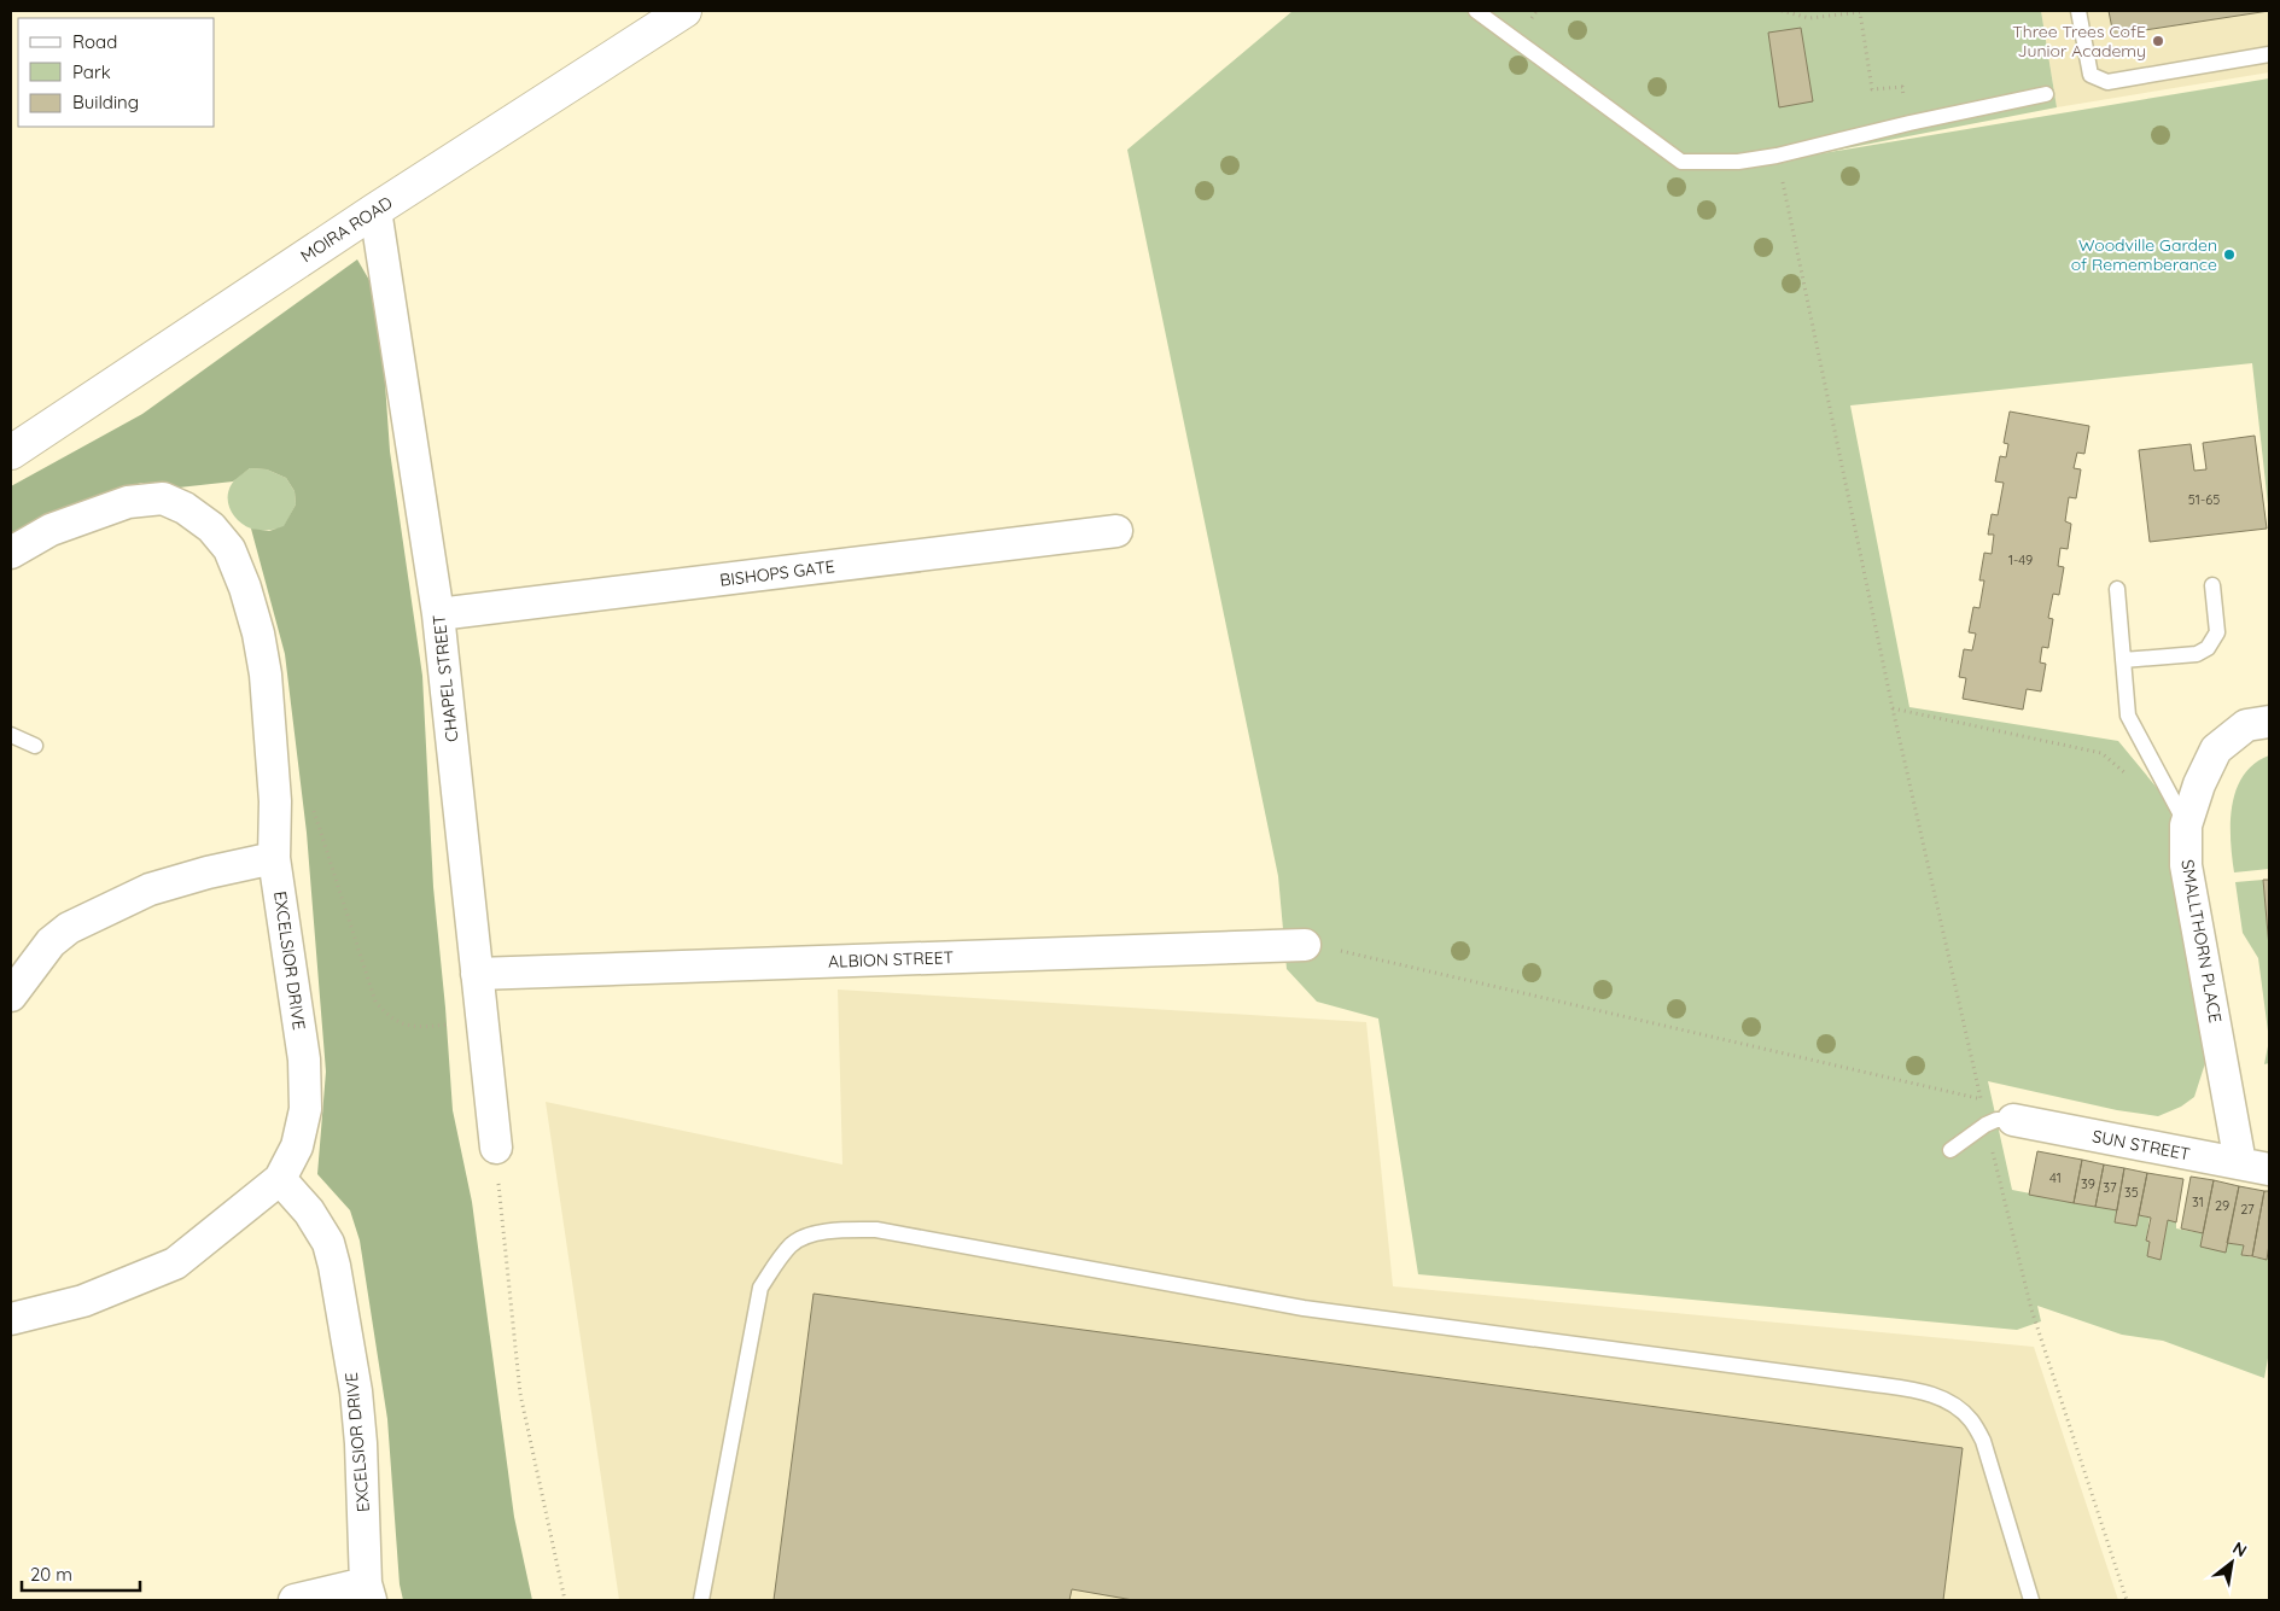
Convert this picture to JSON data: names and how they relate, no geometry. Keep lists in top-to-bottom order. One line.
{"streets":{"street":["MOIRA ROAD","BISHOPS GATE","CHAPEL STREET","SMALLTHORN PLACE","ALBION STREET","EXCELSIOR DRIVE","SUN STREET"]},"crossings":[["MOIRA ROAD","CHAPEL STREET"],["BISHOPS GATE","CHAPEL STREET"],["CHAPEL STREET","ALBION STREET"],["SMALLTHORN PLACE","SUN STREET"]],"places":["Three Trees CofE Junior Academy","Woodville Garden of Rememberance"],"house_numbers":["51-65","1-49","41","39","37","35","31","29","27"],"legend":["Road","Park","Building"],"scale_bar":"20 m","north":"top right"}
